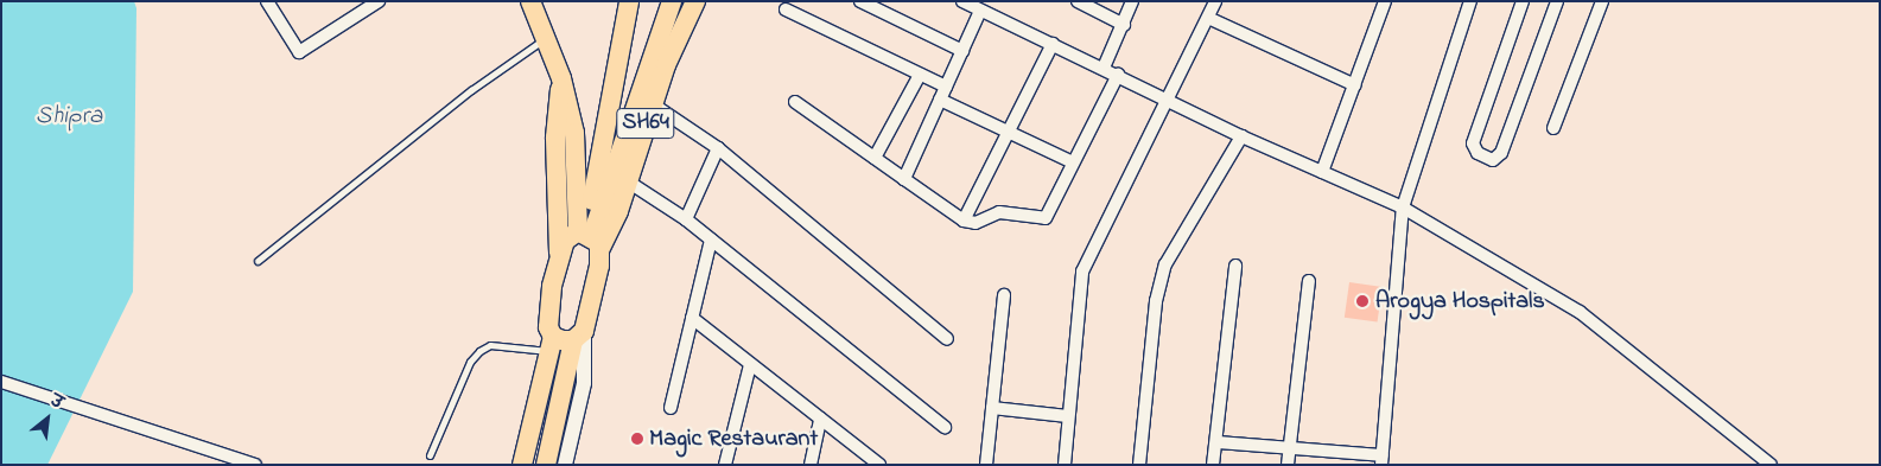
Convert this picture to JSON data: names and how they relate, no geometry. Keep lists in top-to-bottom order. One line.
{"streets":{"main road":["SH64"]},"water":["Shipra"],"places":["Arogya Hospitals","Magic Restaurant"],"north":"top right"}
